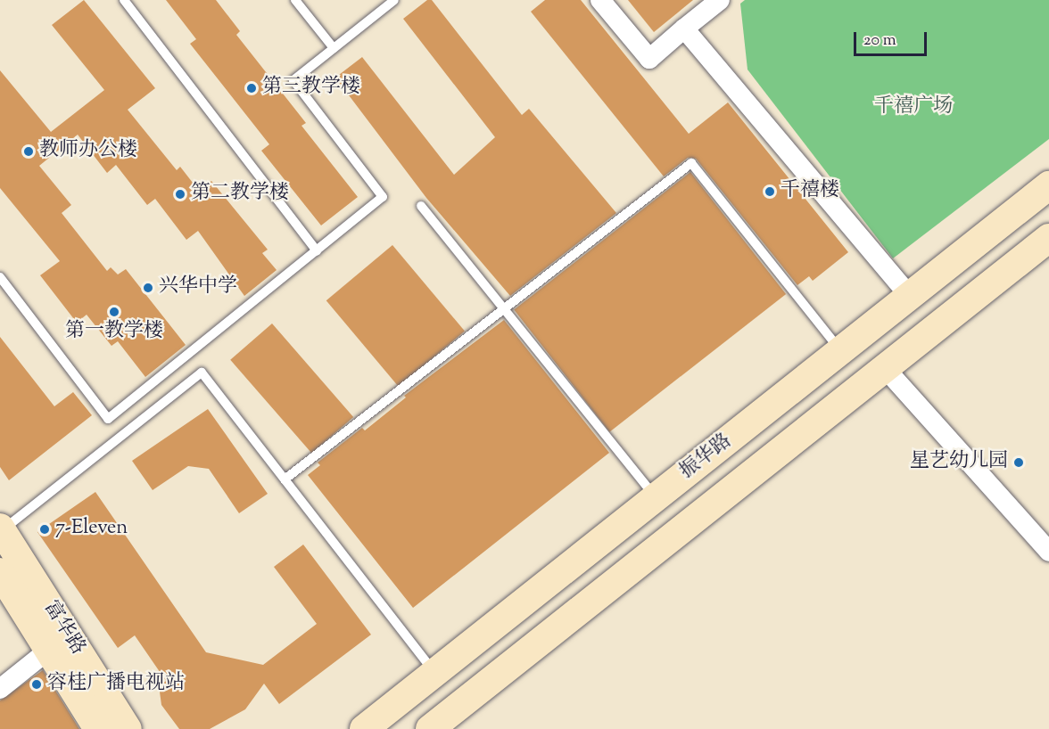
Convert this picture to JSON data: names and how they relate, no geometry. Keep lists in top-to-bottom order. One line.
{"streets":{"main road":["振华路","富华路"]},"parks":["千禧广场"],"places":["第三教学楼","教师办公楼","千禧楼","第二教学楼","兴华中学","第一教学楼","星艺幼儿园","7-Eleven","容桂广播电视站"],"scale_bar":"20 m"}
